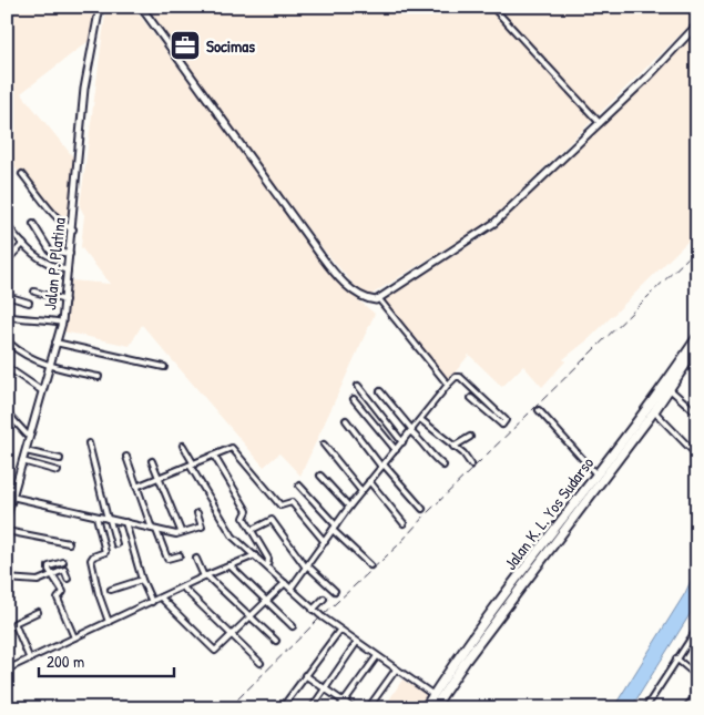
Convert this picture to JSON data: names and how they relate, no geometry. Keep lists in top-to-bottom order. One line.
{"streets":{"highway":["Jalan K. L. Yos Sudarso"],"street":["Jalan P. Platina"]},"places":{"office":["Socimas"]},"scale_bar":"200 m"}
